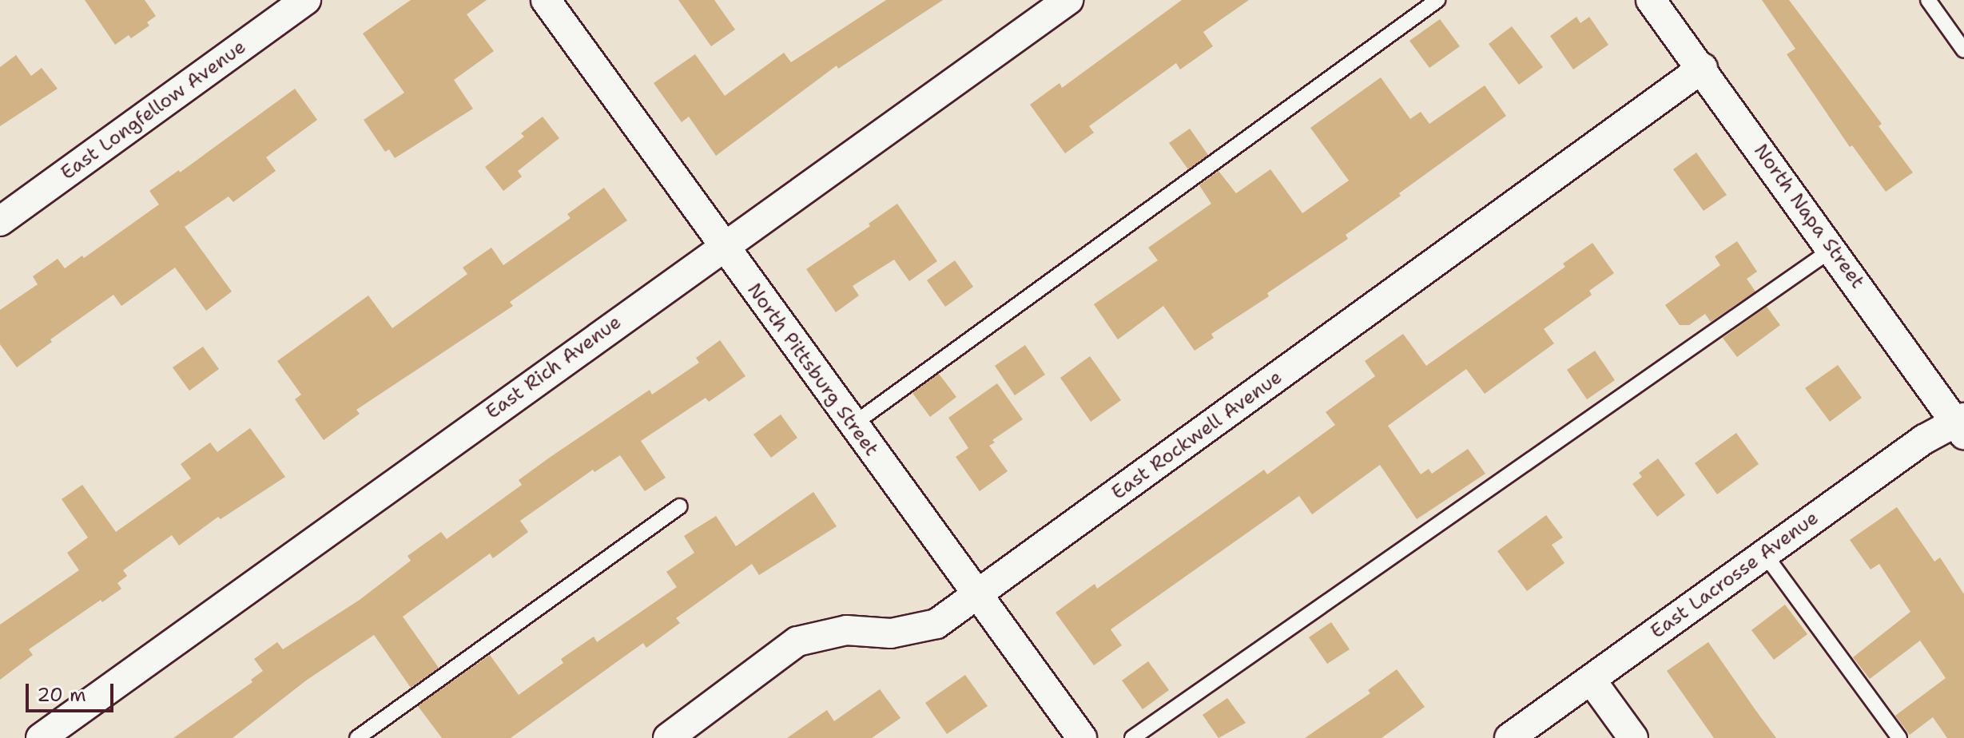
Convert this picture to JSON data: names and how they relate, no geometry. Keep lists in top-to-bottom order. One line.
{"streets":{"street":["East Longfellow Avenue","North Napa Street","East Rich Avenue","North Pittsburg Street","East Rockwell Avenue","East Lacrosse Avenue"]},"crossings":[["North Napa Street","East Rockwell Avenue"],["North Napa Street","East Lacrosse Avenue"],["East Rich Avenue","North Pittsburg Street"],["North Pittsburg Street","East Rockwell Avenue"]],"scale_bar":"20 m"}
